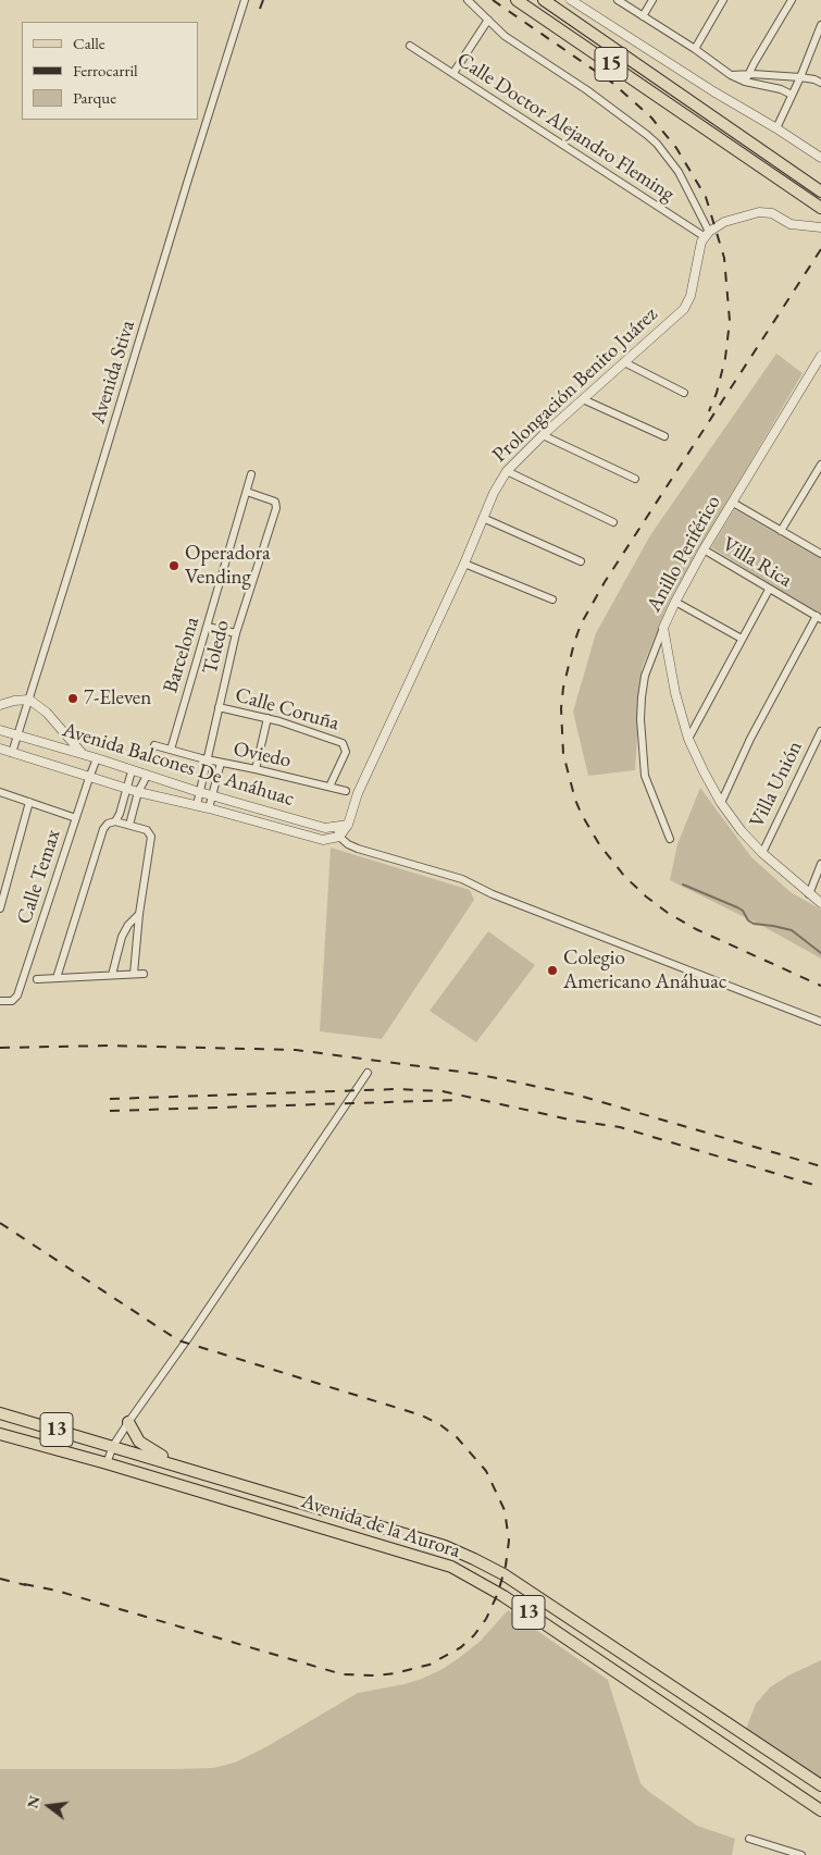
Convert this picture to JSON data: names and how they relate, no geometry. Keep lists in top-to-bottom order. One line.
{"streets":{"main road":["15","13","Avenida de la Aurora"],"street":["Calle Doctor Alejandro Fleming","Avenida Stiva","Prolongación Benito Juárez","Anillo Periférico","Villa Rica","Toledo","Barcelona","Calle Coruña","Oviedo","Avenida Balcones De Anáhuac","Villa Unión","Calle Temax"]},"crossings":[["Calle Doctor Alejandro Fleming","Prolongación Benito Juárez"],["Avenida Stiva","Avenida Balcones De Anáhuac"],["Prolongación Benito Juárez","Avenida Balcones De Anáhuac"],["Anillo Periférico","Villa Rica"],["Anillo Periférico","Villa Unión"],["Toledo","Barcelona"],["Toledo","Calle Coruña"],["Toledo","Oviedo"],["Toledo","Avenida Balcones De Anáhuac"],["Barcelona","Oviedo"],["Calle Coruña","Oviedo"],["Avenida Balcones De Anáhuac","Calle Temax"]],"places":["Operadora Vending","7-Eleven","Colegio Americano Anáhuac"],"legend":["Calle","Ferrocarril","Parque"],"north":"left"}
